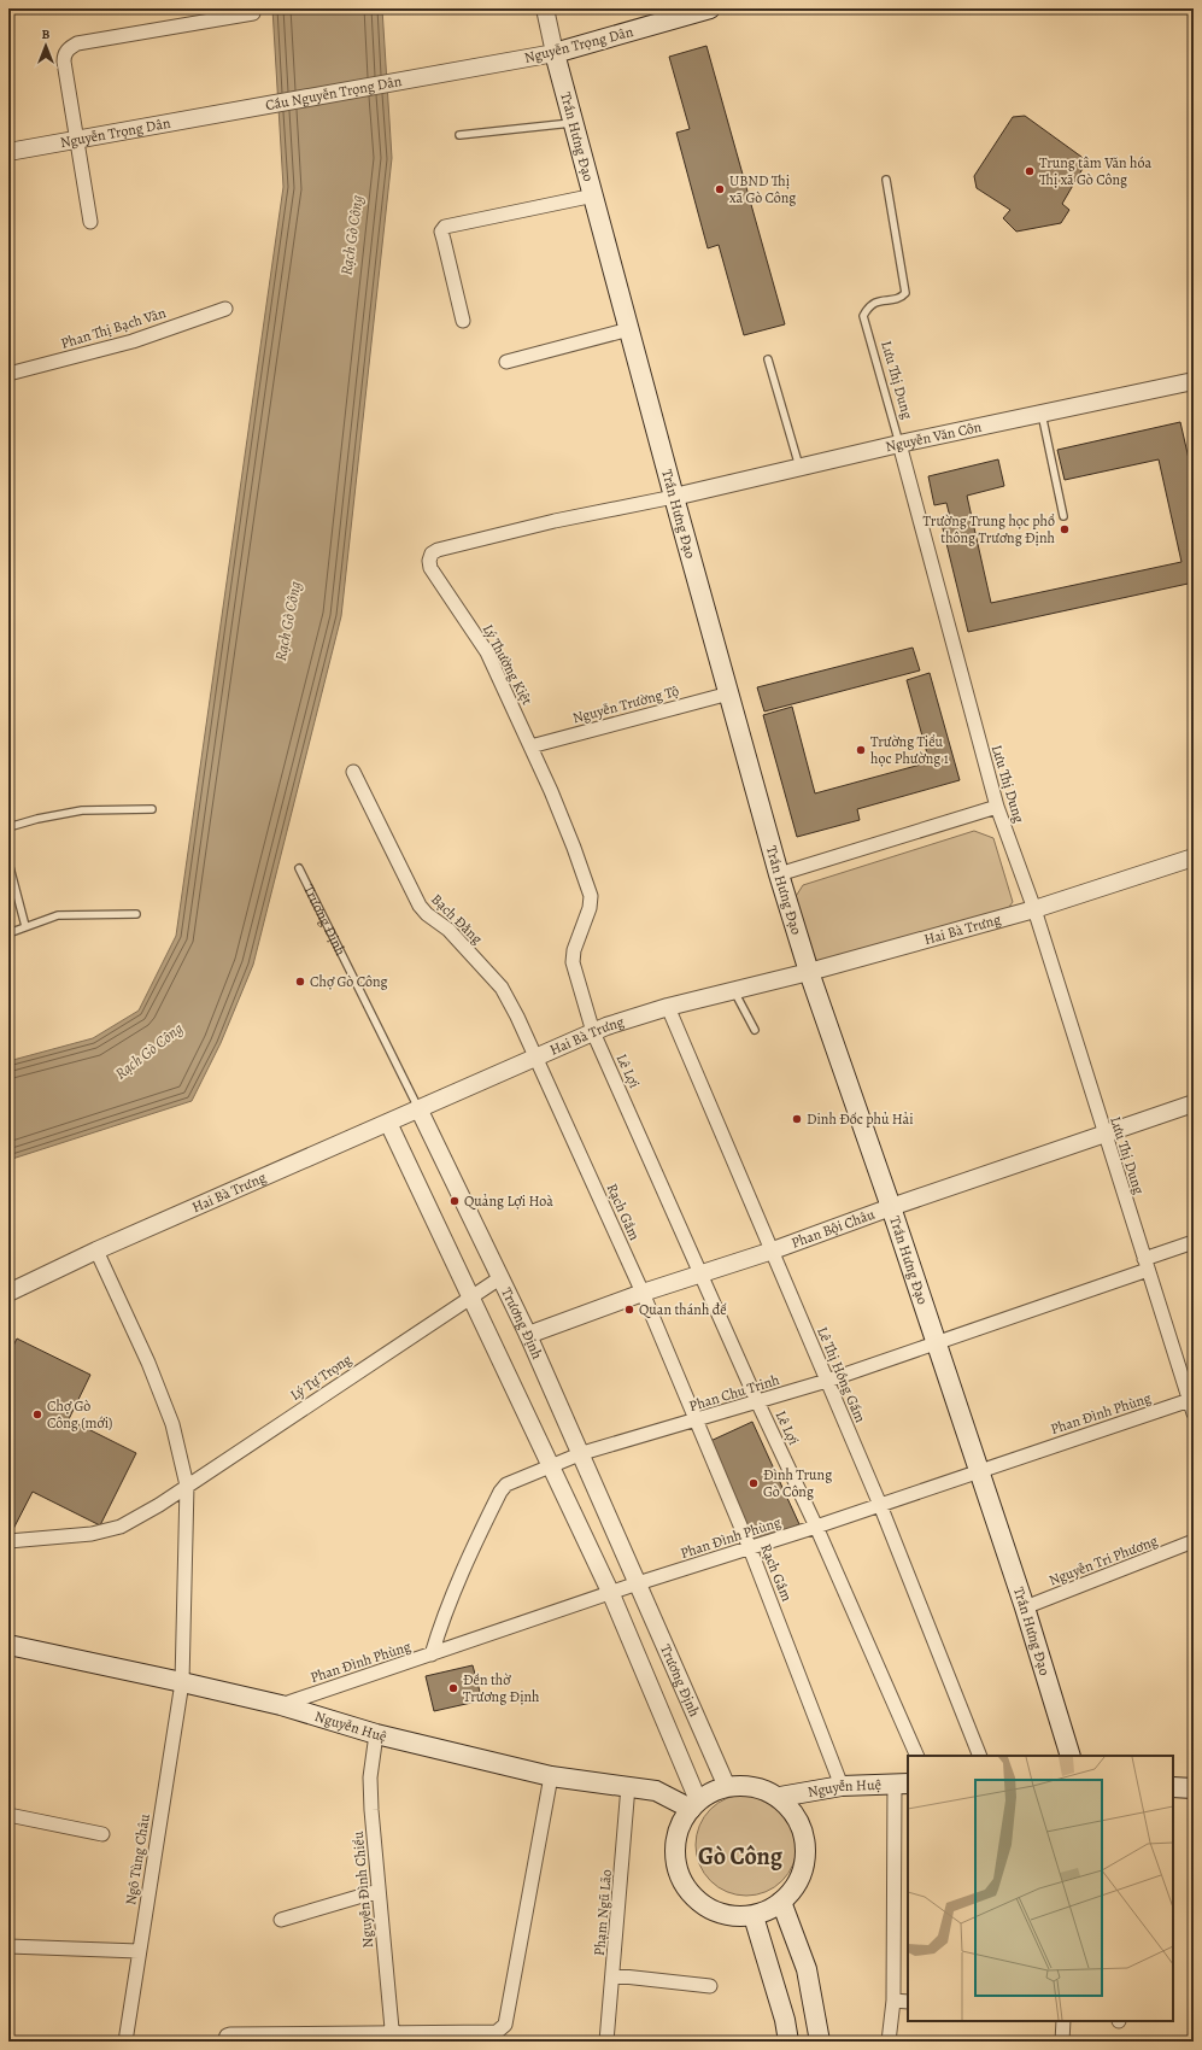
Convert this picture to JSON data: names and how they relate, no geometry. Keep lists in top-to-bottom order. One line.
{"streets":{"main road":["Nguyễn Trọng Dân","Trần Hưng Đạo","Nguyễn Huệ"],"street":["Cầu Nguyễn Trọng Dân","Phan Thị Bạch Vân","Lưu Thị Dung","Nguyễn Văn Côn","Lý Thường Kiệt","Nguyễn Trường Tộ","Bạch Đằng","Trương Định","Hai Bà Trưng","Lê Lợi","Rạch Gầm","Phan Bội Châu","Lê Thị Hồng Gấm","Lý Tự Trọng","Phan Chu Trinh","Phan Đình Phùng","Nguyễn Tri Phương","Ngô Tùng Châu","Nguyễn Đình Chiểu","Phạm Ngũ Lão"]},"crossings":[["Nguyễn Trọng Dân","Cầu Nguyễn Trọng Dân"],["Nguyễn Trọng Dân","Trần Hưng Đạo"],["Trần Hưng Đạo","Nguyễn Văn Côn"],["Trần Hưng Đạo","Lý Thường Kiệt"],["Trần Hưng Đạo","Nguyễn Trường Tộ"],["Trần Hưng Đạo","Hai Bà Trưng"],["Trần Hưng Đạo","Phan Bội Châu"],["Trần Hưng Đạo","Phan Chu Trinh"],["Trần Hưng Đạo","Phan Đình Phùng"],["Trần Hưng Đạo","Nguyễn Tri Phương"],["Lưu Thị Dung","Nguyễn Văn Côn"],["Lưu Thị Dung","Hai Bà Trưng"],["Lưu Thị Dung","Phan Bội Châu"],["Lưu Thị Dung","Phan Chu Trinh"],["Lưu Thị Dung","Phan Đình Phùng"],["Nguyễn Văn Côn","Lý Thường Kiệt"],["Lý Thường Kiệt","Nguyễn Trường Tộ"],["Lý Thường Kiệt","Hai Bà Trưng"],["Lý Thường Kiệt","Lê Lợi"],["Bạch Đằng","Hai Bà Trưng"],["Bạch Đằng","Rạch Gầm"],["Trương Định","Hai Bà Trưng"],["Trương Định","Phan Bội Châu"],["Trương Định","Lý Tự Trọng"],["Trương Định","Phan Chu Trinh"],["Trương Định","Phan Đình Phùng"],["Trương Định","Nguyễn Huệ"],["Hai Bà Trưng","Lê Lợi"],["Hai Bà Trưng","Rạch Gầm"],["Hai Bà Trưng","Lê Thị Hồng Gấm"],["Lê Lợi","Phan Bội Châu"],["Lê Lợi","Phan Chu Trinh"],["Lê Lợi","Phan Đình Phùng"],["Rạch Gầm","Phan Bội Châu"],["Rạch Gầm","Phan Chu Trinh"],["Rạch Gầm","Phan Đình Phùng"],["Rạch Gầm","Nguyễn Huệ"],["Phan Bội Châu","Lê Thị Hồng Gấm"],["Lê Thị Hồng Gấm","Phan Chu Trinh"],["Lê Thị Hồng Gấm","Phan Đình Phùng"],["Phan Chu Trinh","Phan Đình Phùng"],["Phan Đình Phùng","Nguyễn Huệ"],["Nguyễn Huệ","Ngô Tùng Châu"],["Nguyễn Huệ","Nguyễn Đình Chiểu"],["Nguyễn Huệ","Phạm Ngũ Lão"]],"districts":["Gò Công"],"water":["Rạch Gò Công"],"places":["Trung tâm Văn hóa Thị xã Gò Công","UBND Thị xã Gò Công","Trường Trung học phổ thông Trương Định","Trường Tiểu học Phường 1","Chợ Gò Công","Dinh Đốc phủ Hải","Quảng Lợi Hoà","Quan thánh đế","Chợ Gò Công (mới)","Đình Trung Gò Công","Đền thờ Trương Định"],"north":"top"}
